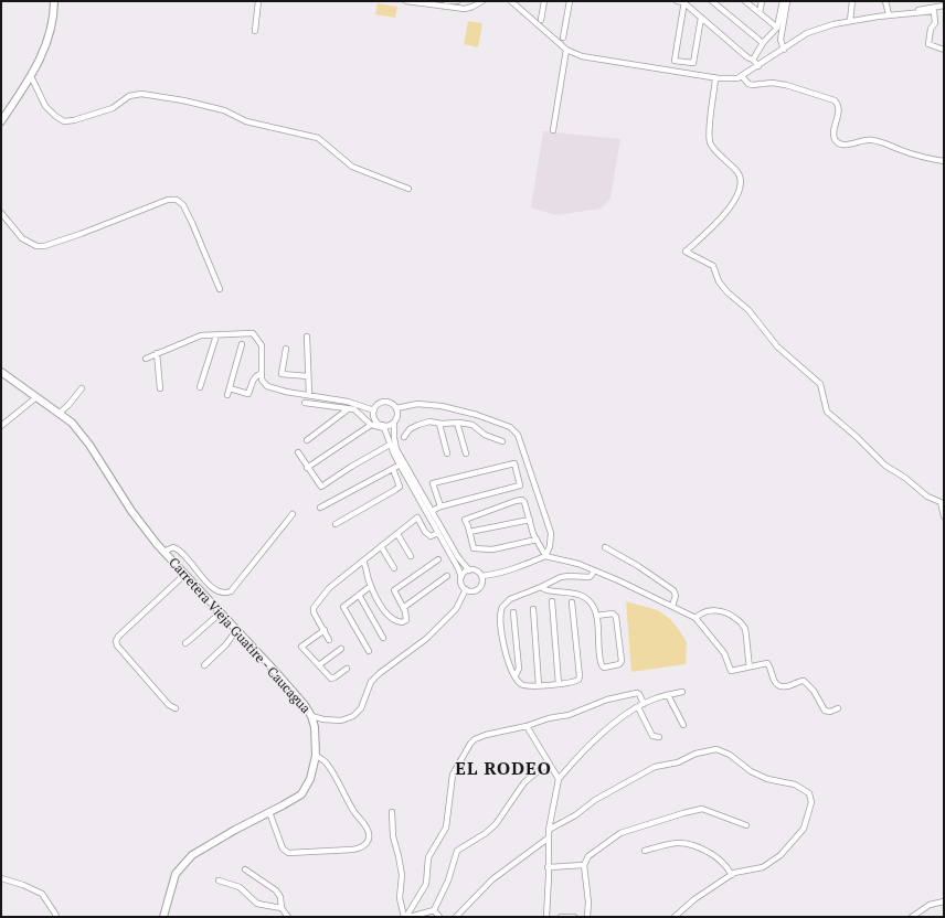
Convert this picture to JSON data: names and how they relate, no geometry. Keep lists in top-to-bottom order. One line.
{"streets":{"main road":["Carretera Vieja Guatire - Caucagua"]},"districts":["EL RODEO"]}
